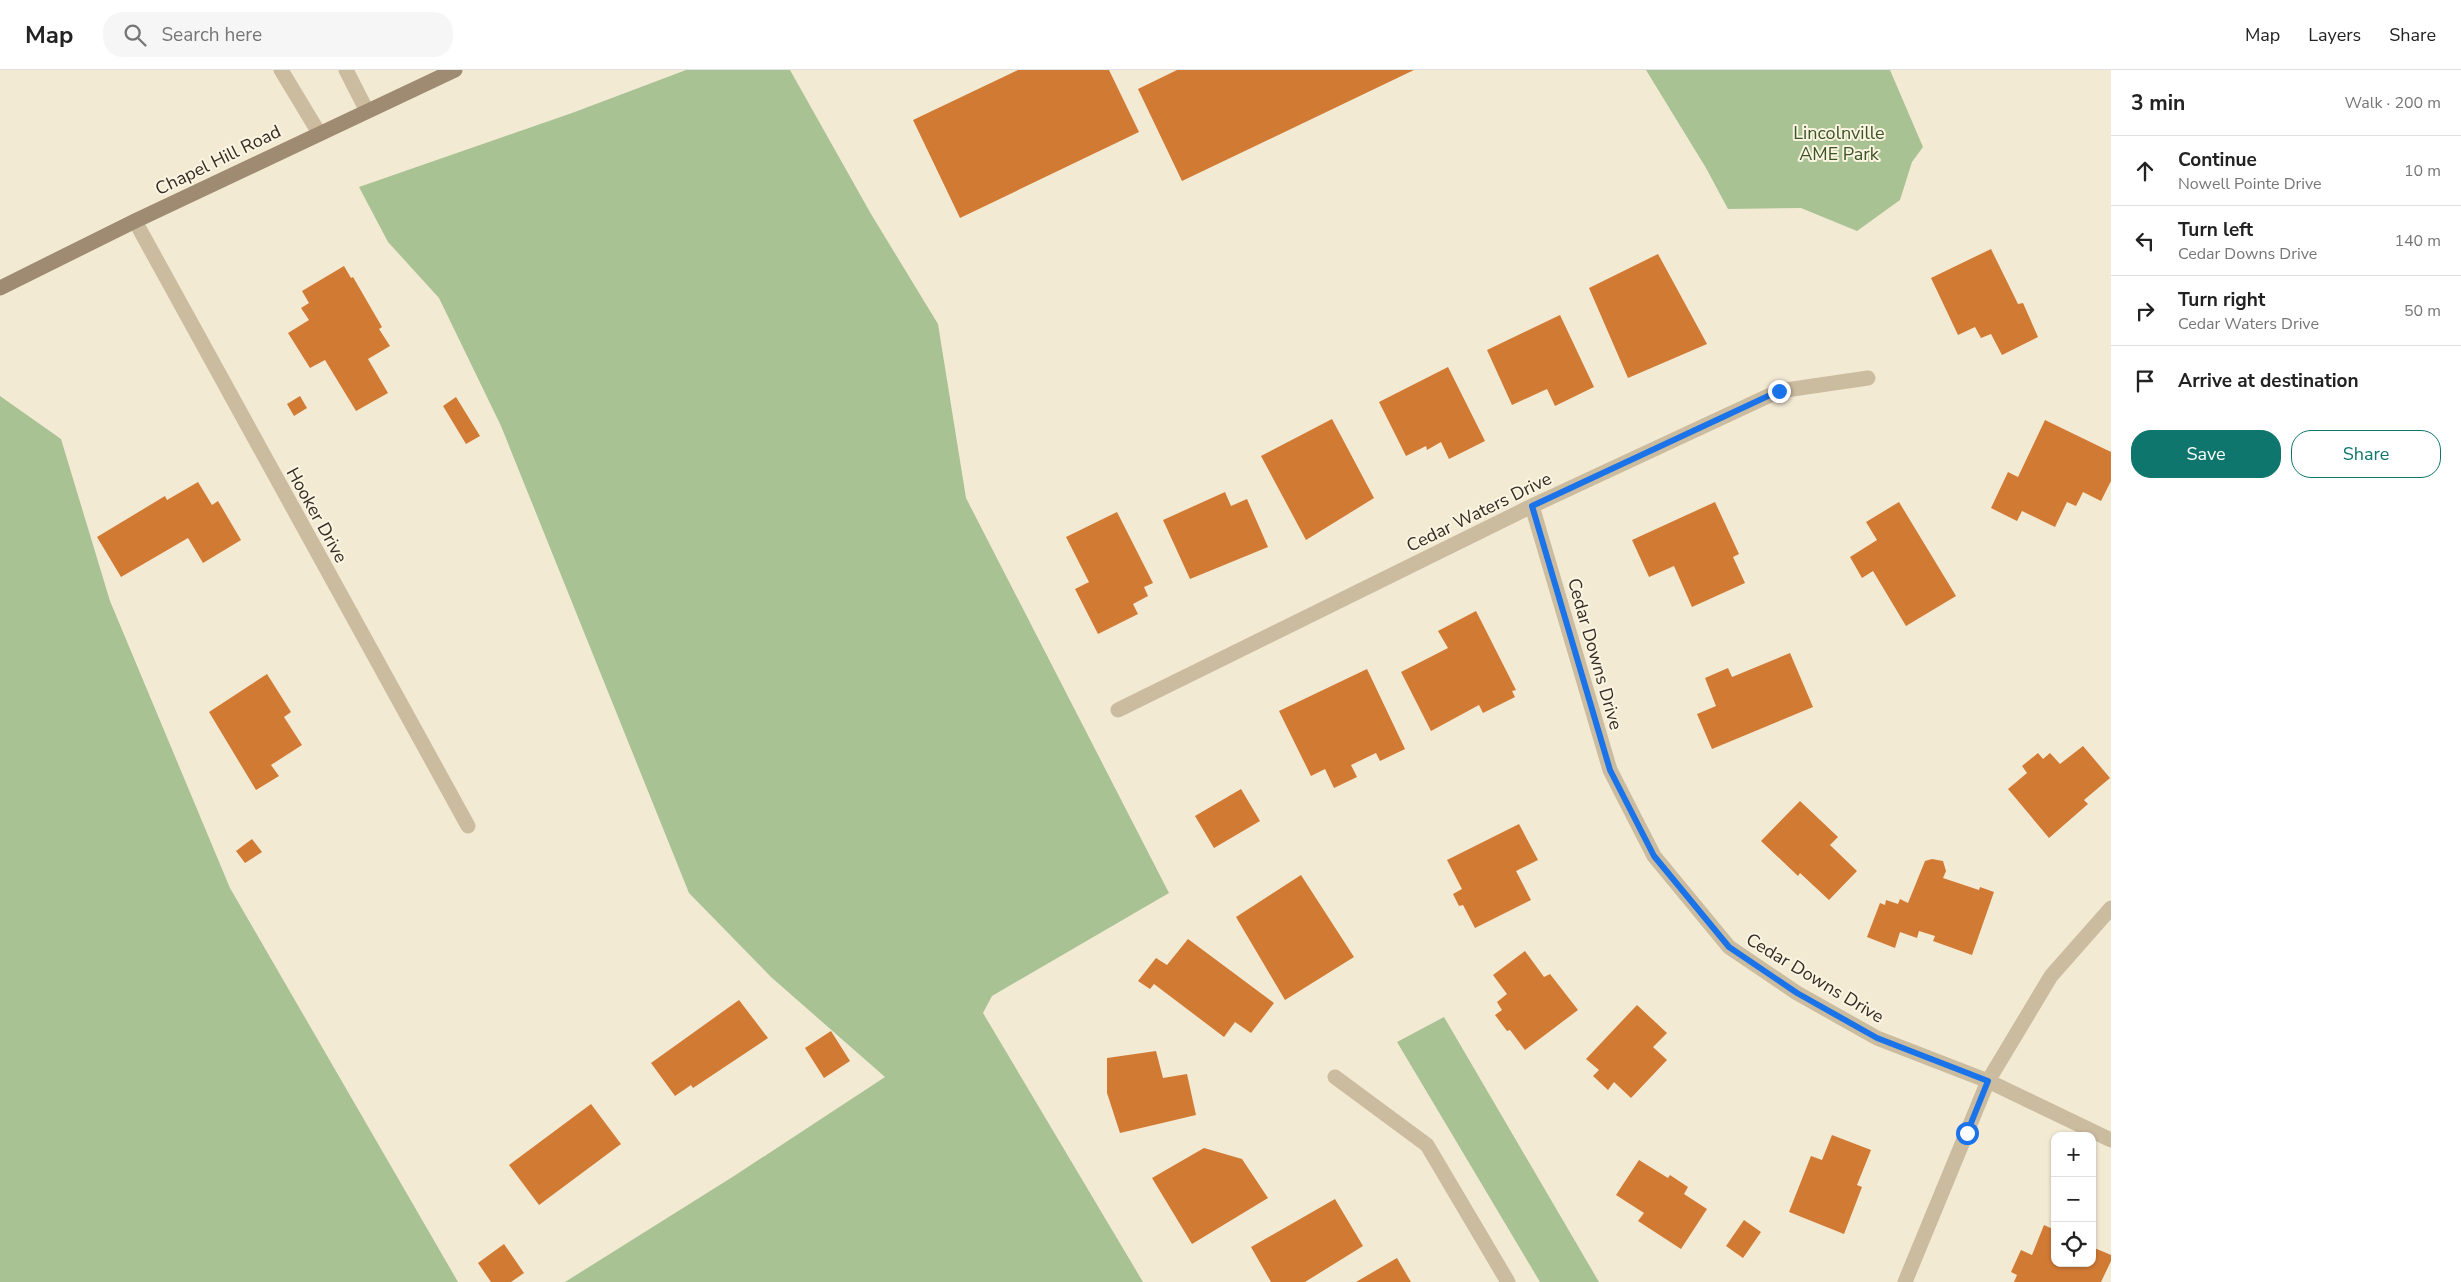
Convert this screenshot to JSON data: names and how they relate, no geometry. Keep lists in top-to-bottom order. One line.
{"streets":{"main road":["Chapel Hill Road"],"street":["Cedar Waters Drive","Hooker Drive","Cedar Downs Drive"]},"crossings":[["Chapel Hill Road","Hooker Drive"],["Cedar Waters Drive","Cedar Downs Drive"]],"parks":["Lincolnville AME Park"],"page":{"header":"Map","search":"Search here","nav":["Map","Layers","Share"],"heading":["3 min","Walk · 200 m"],"list":[["Continue","Nowell Pointe Drive","10 m"],["Turn left","Cedar Downs Drive","140 m"],["Turn right","Cedar Waters Drive","50 m"],"Arrive at destination"],"buttons":["Save","Share"],"map_buttons":["+","−"]}}
